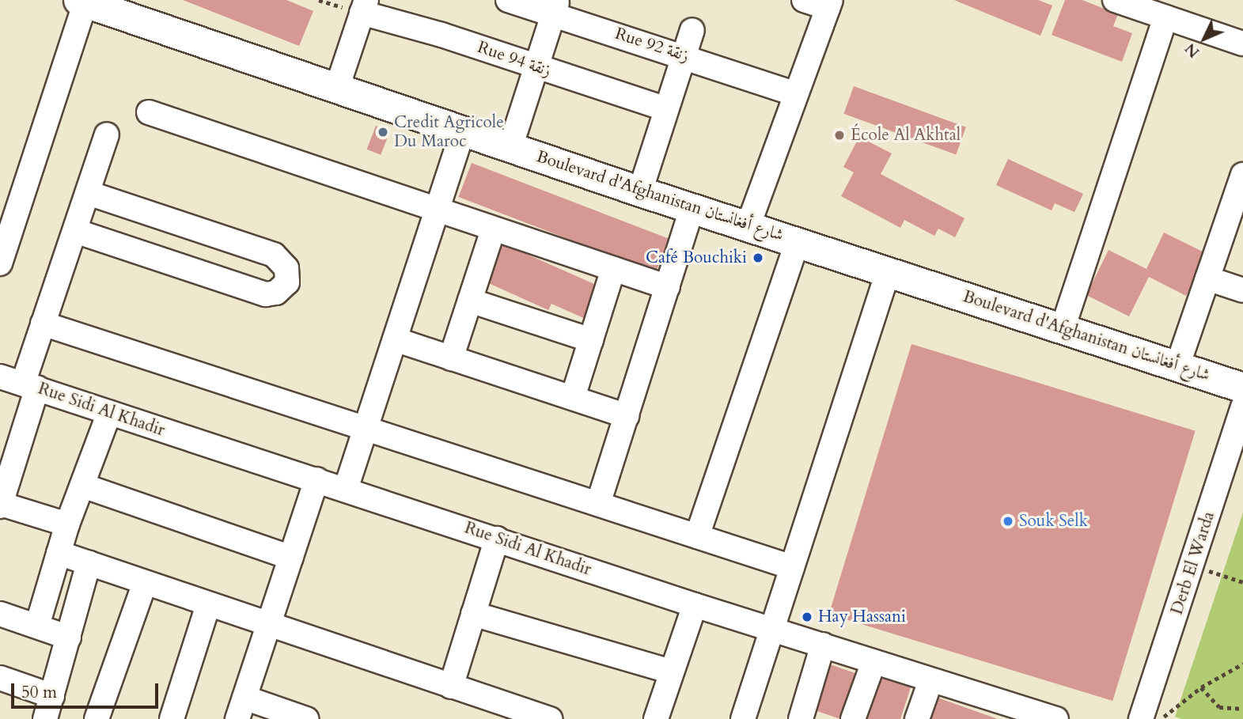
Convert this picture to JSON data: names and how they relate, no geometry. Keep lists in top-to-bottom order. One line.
{"streets":{"street":["Rue 92 زنقة","Rue 94 زنقة","Boulevard d'Afghanistan شارع أفغانستان","Rue Sidi Al Khadir","Derb El Warda"]},"places":["Credit Agricole Du Maroc","École Al Akhtal","Café Bouchiki","Souk Selk","Hay Hassani"],"scale_bar":"50 m","north":"bottom left"}
